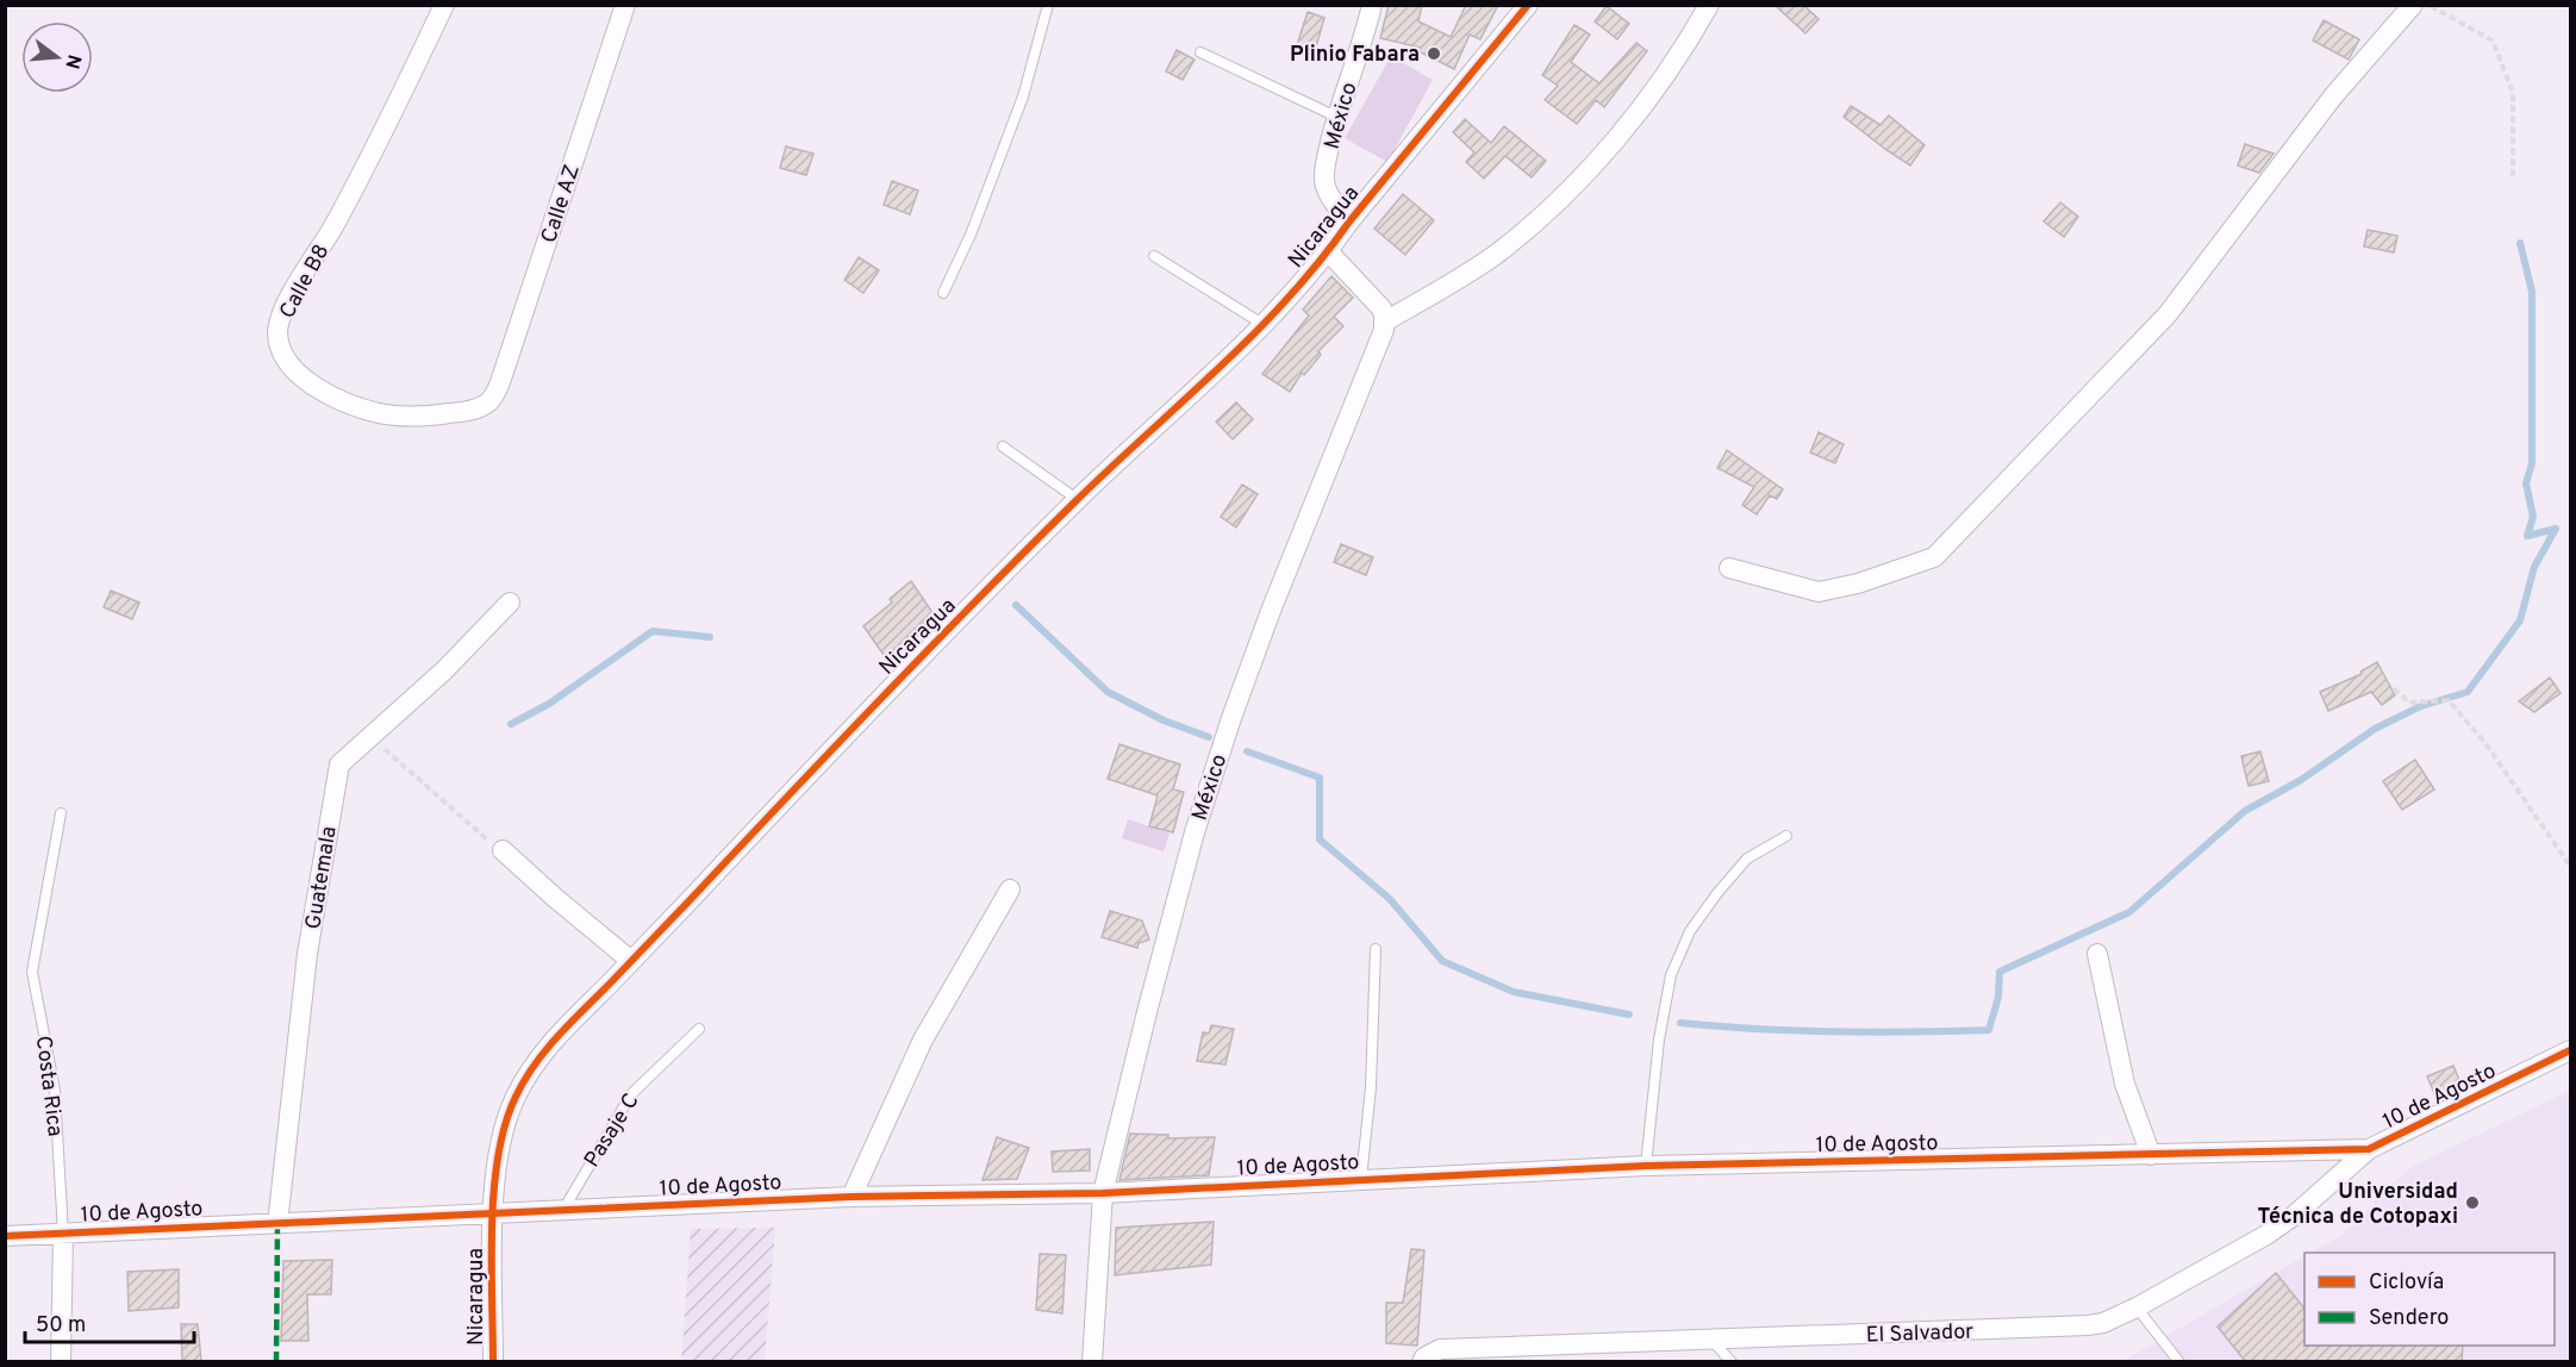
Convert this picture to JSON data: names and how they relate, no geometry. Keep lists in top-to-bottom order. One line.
{"streets":{"street":["México","Calle AZ","Nicaragua","Calle B8","Guatemala","Costa Rica","10 de Agosto","El Salvador"],"lane":["Pasaje C"]},"crossings":[["México","Nicaragua"],["México","10 de Agosto"],["Calle AZ","Calle B8"],["Nicaragua","10 de Agosto"],["Guatemala","10 de Agosto"],["Costa Rica","10 de Agosto"],["10 de Agosto","Pasaje C"],["10 de Agosto","El Salvador"]],"places":["Plinio Fabara","Universidad Técnica de Cotopaxi"],"legend":["Ciclovía","Sendero"],"scale_bar":"50 m","north":"right"}
